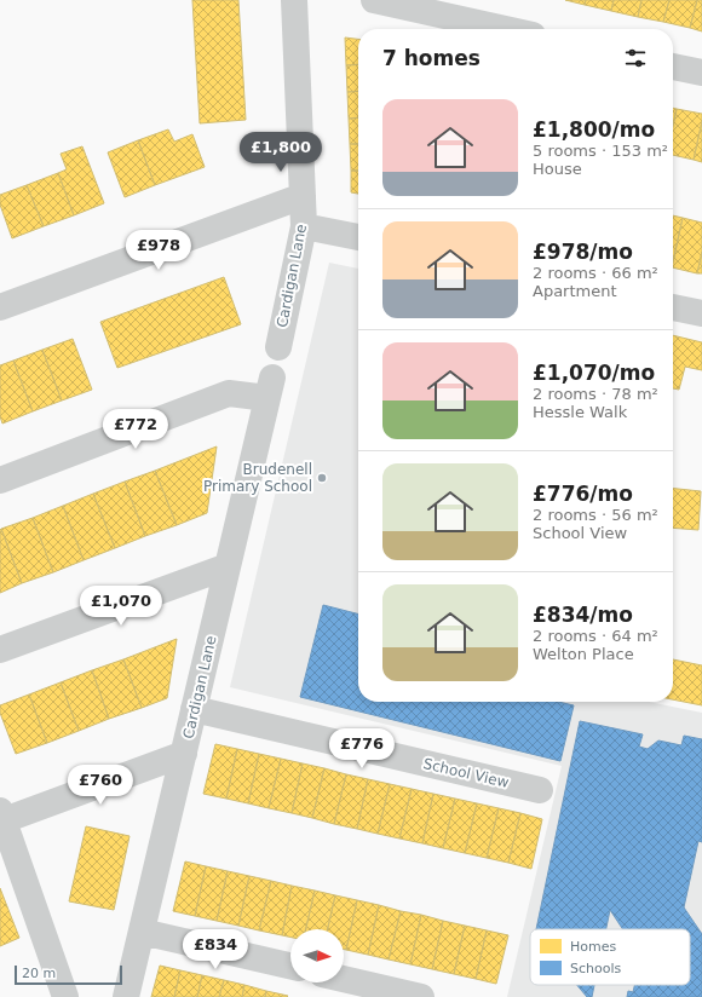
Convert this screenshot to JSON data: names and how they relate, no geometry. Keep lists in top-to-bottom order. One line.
{"streets":{"street":["Cardigan Lane","School View"]},"crossings":[["Cardigan Lane","School View"]],"places":["Brudenell Primary School"],"legend":["Homes","Schools"],"scale_bar":"20 m","north":"right","page":{"heading":"7 homes","list":[{"name":"£1,800/mo","note":"5 rooms · 153 m² · House"},{"name":"£978/mo","note":"2 rooms · 66 m² · Apartment"},{"name":"£1,070/mo","note":"2 rooms · 78 m² · Hessle Walk"},{"name":"£776/mo","note":"2 rooms · 56 m² · School View"},{"name":"£834/mo","note":"2 rooms · 64 m² · Welton Place"}],"price":["£1,800","£978","£772","£1,070","£776","£760","£834"],"scale":"20 m"}}
